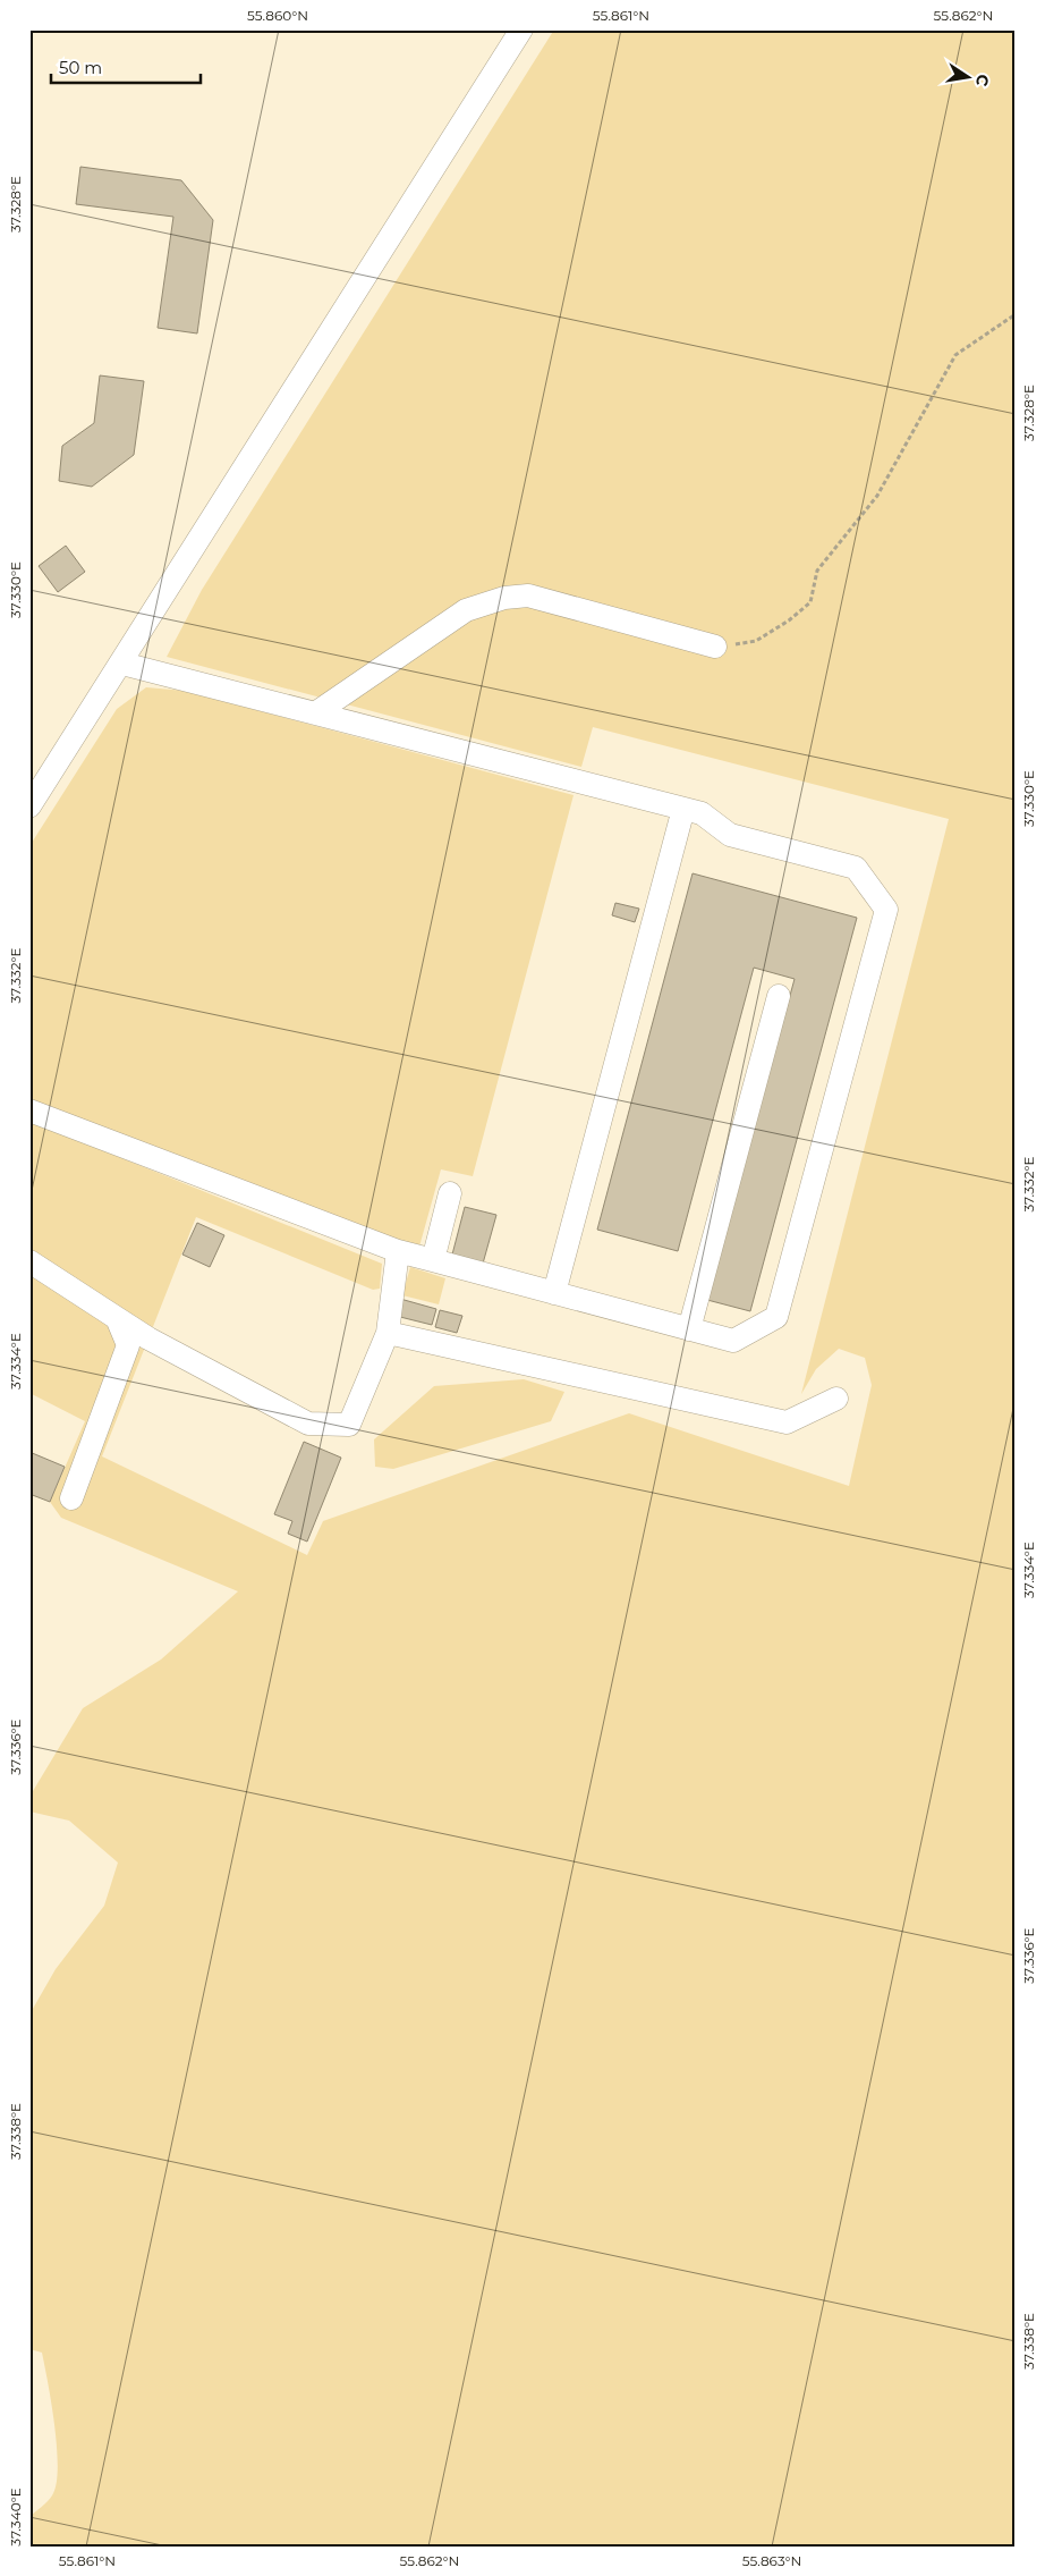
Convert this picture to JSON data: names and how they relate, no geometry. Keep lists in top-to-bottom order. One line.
{"scale_bar":"50 m","north":"right","coordinates":["55.860°N","55.861°N","55.862°N","37.328°E","37.330°E","37.332°E","37.334°E","37.336°E","37.338°E","37.340°E","55.863°N"]}
